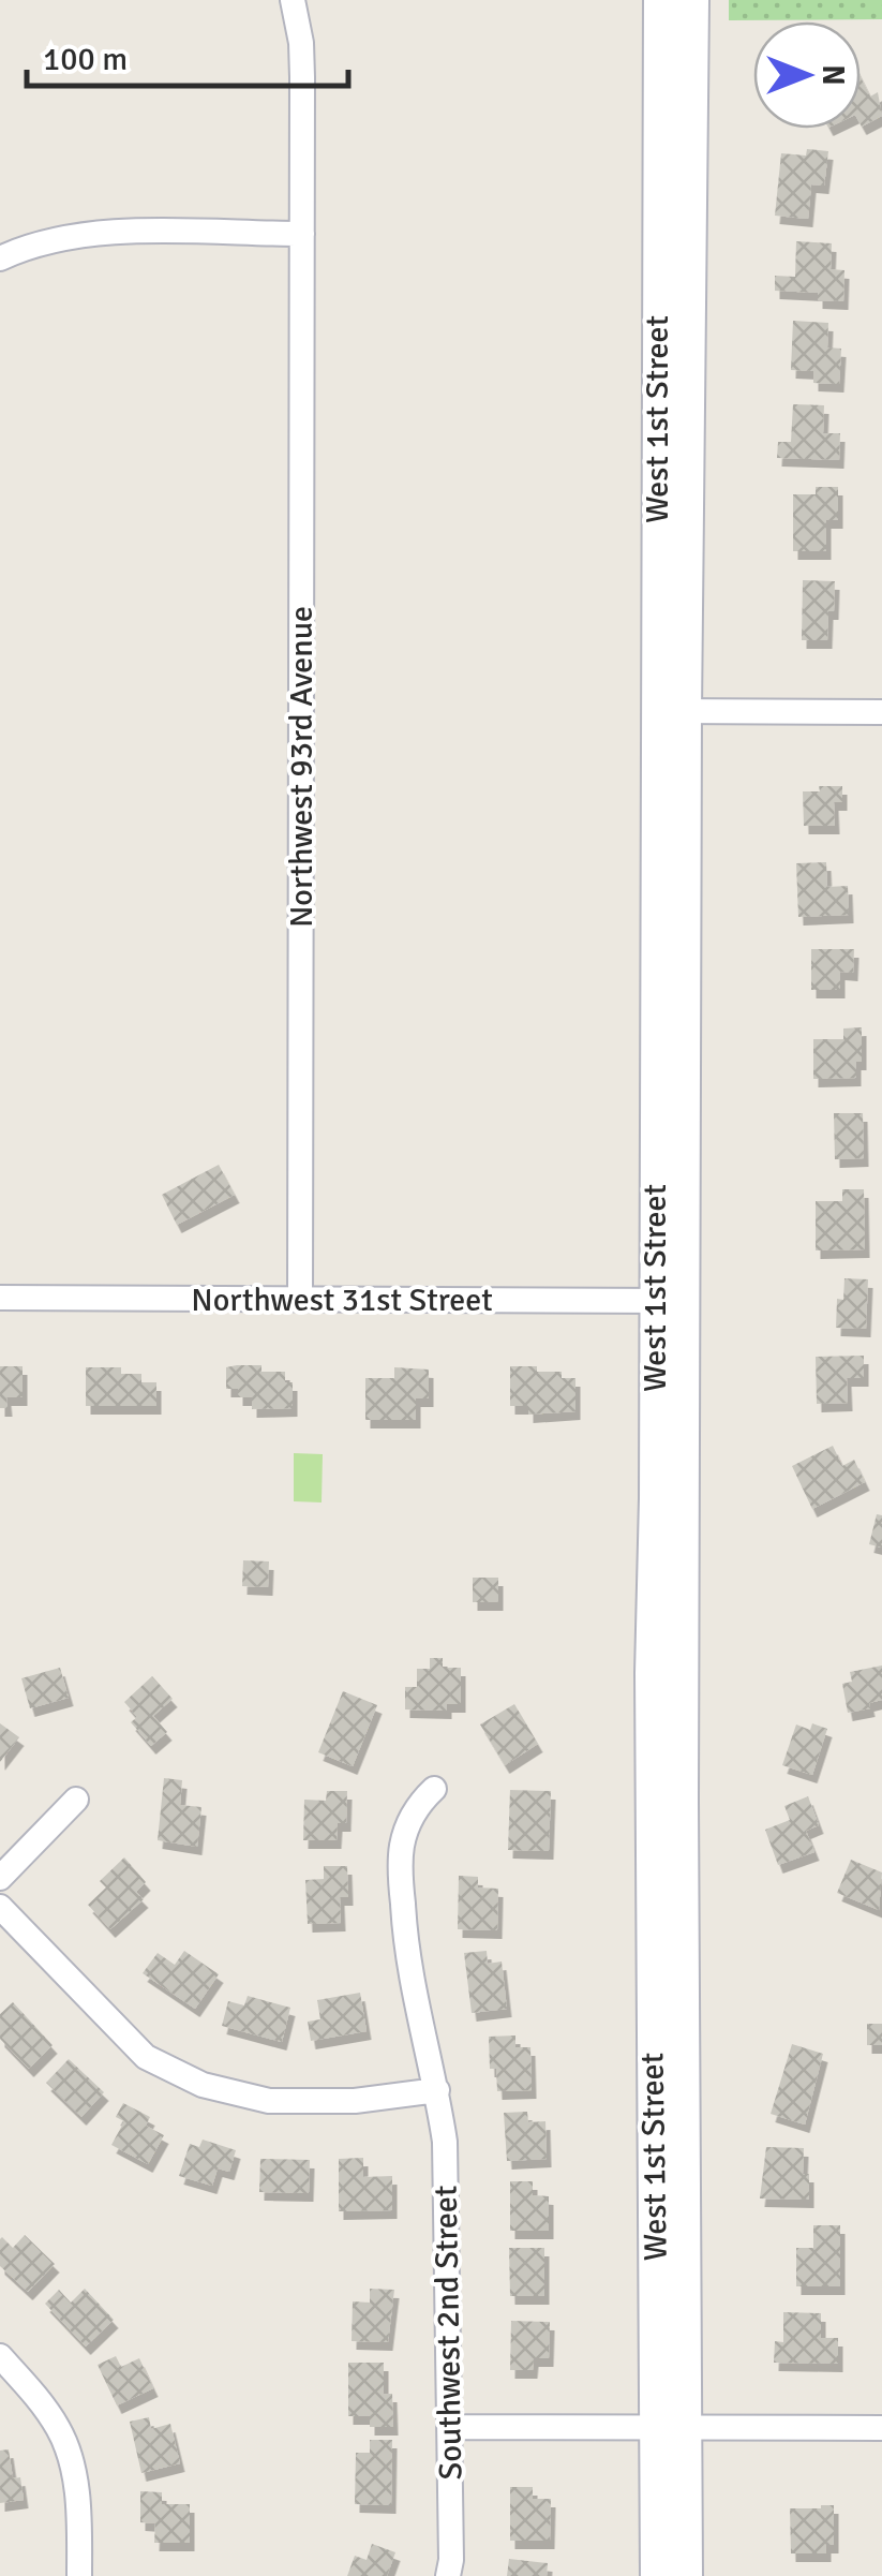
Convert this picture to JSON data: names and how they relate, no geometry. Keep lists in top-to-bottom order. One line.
{"streets":{"main road":["West 1st Street"],"street":["Northwest 93rd Avenue","Northwest 31st Street","Southwest 2nd Street"]},"crossings":[["West 1st Street","Northwest 31st Street"],["Northwest 93rd Avenue","Northwest 31st Street"]],"scale_bar":"100 m","north":"right"}
